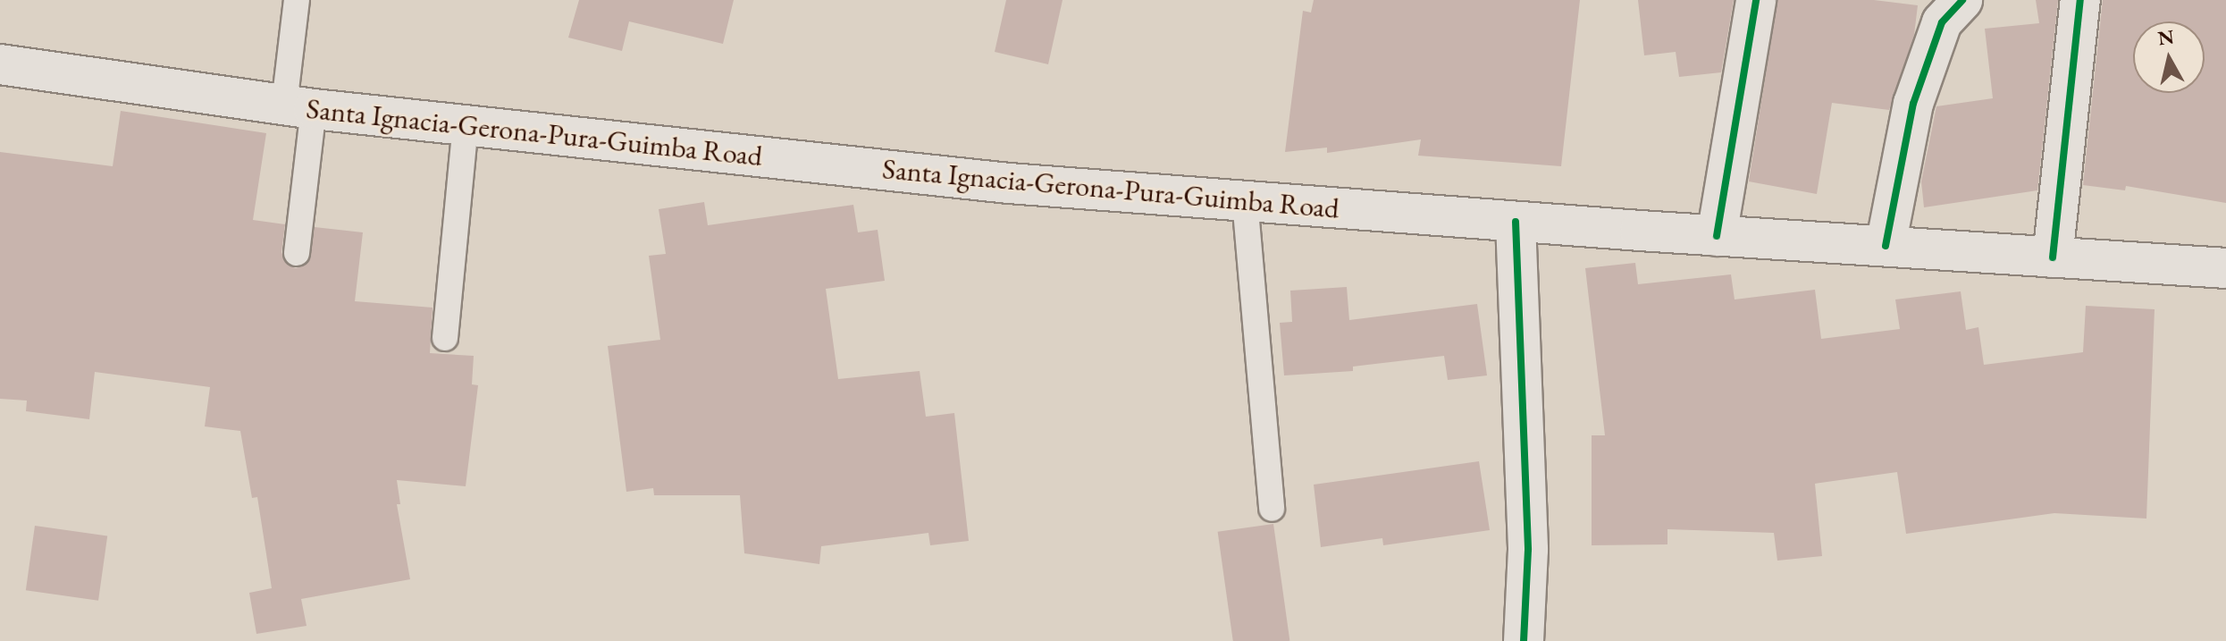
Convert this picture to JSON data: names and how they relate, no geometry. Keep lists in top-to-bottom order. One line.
{"streets":{"main road":["Santa Ignacia-Gerona-Pura-Guimba Road"]},"north":"top"}
